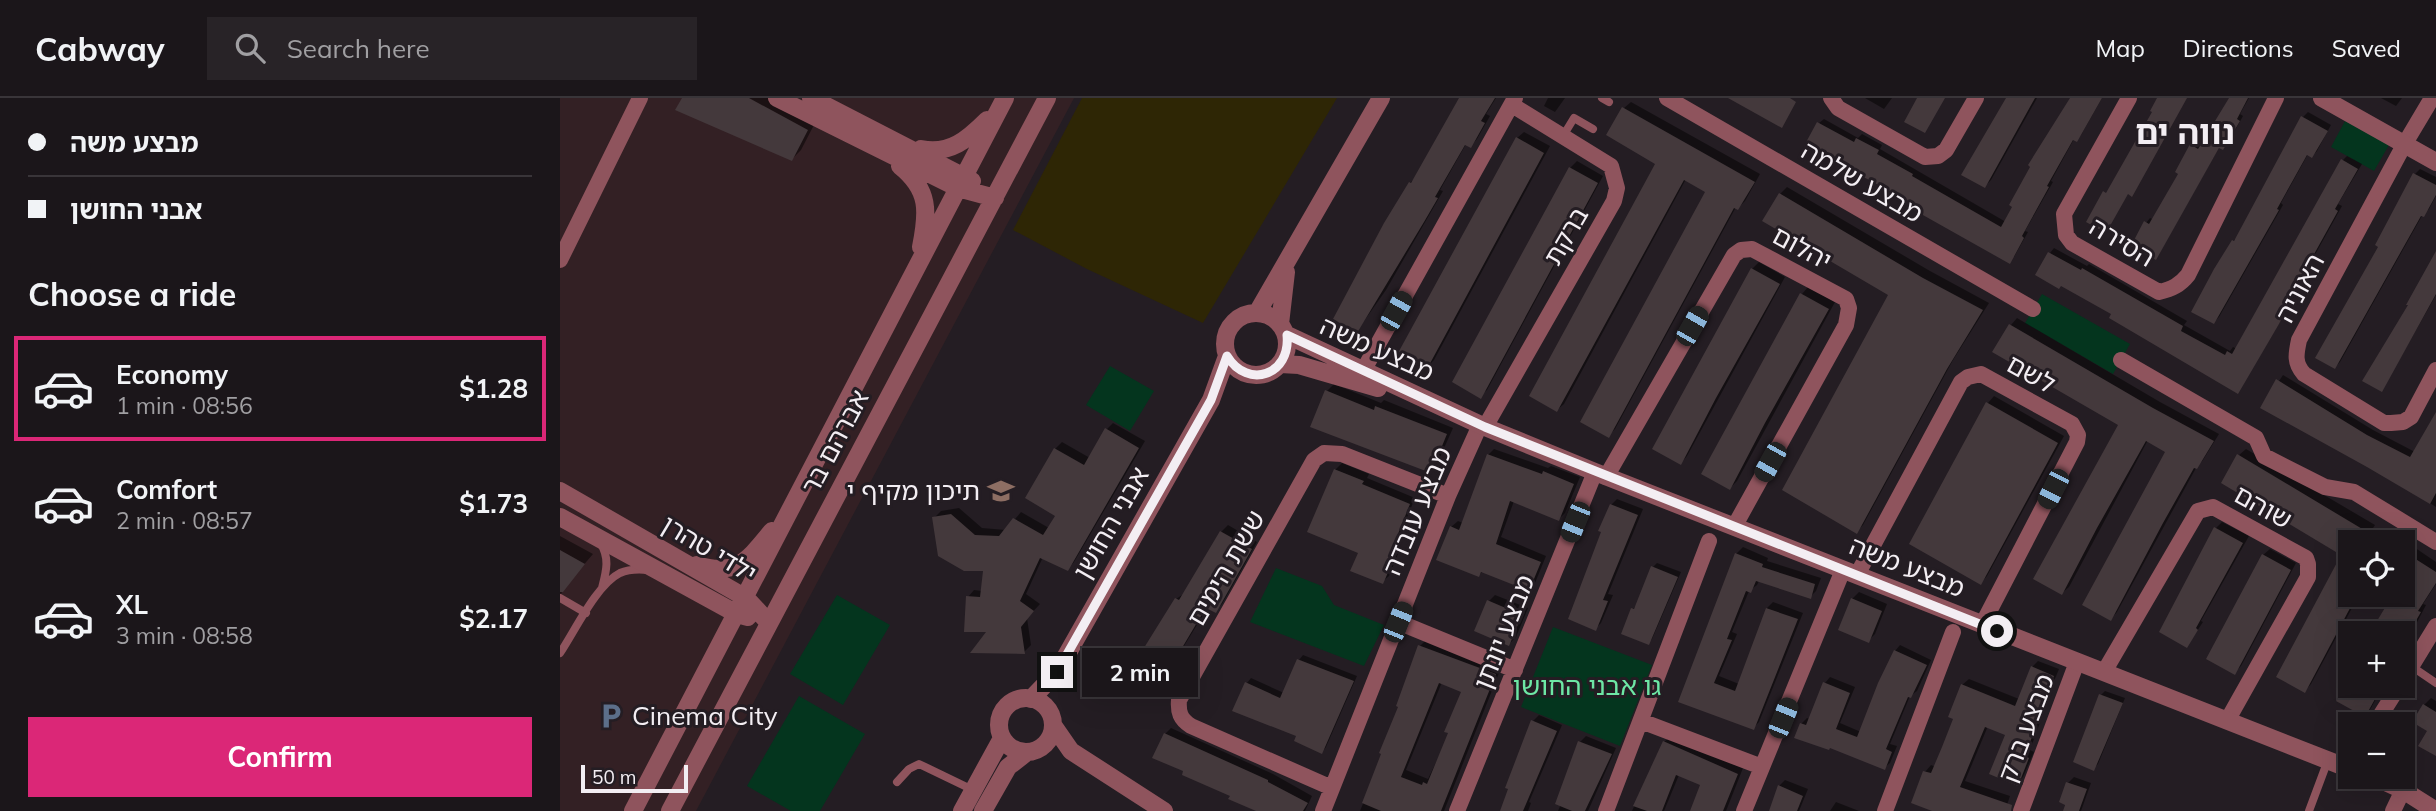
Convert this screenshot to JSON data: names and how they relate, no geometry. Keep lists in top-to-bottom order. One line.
{"streets":{"street":["מבצע שלמה","ברקת","הסירה","יהלום","האוניה","מבצע משה","לשם","אברהם בר","שוהם","מבצע עובדה","אבני החושן","ילדי טהרן","ששת הימים","מבצע יונתן","מבצע ברק"]},"crossings":[["ברקת","מבצע משה"],["ברקת","מבצע עובדה"],["יהלום","מבצע משה"],["יהלום","מבצע יונתן"],["מבצע משה","לשם"],["מבצע משה","שוהם"],["מבצע משה","מבצע עובדה"],["מבצע משה","אבני החושן"],["מבצע משה","מבצע יונתן"],["מבצע משה","מבצע ברק"],["אברהם בר","ילדי טהרן"],["מבצע עובדה","ששת הימים"]],"districts":["נווה ים"],"parks":["גו אבני החושן"],"places":{"school or university":["תיכון מקיף י"],"parking":["Cinema City"]},"scale_bar":"50 m","page":{"header":"Cabway","search":"Search here","nav":["Map","Directions","Saved"],"banner":["מבצע משה","אבני החושן"],"heading":"Choose a ride","list":[{"name":"Economy","note":"1 min · 08:56","value":"$1.28"},{"name":"Comfort","note":"2 min · 08:57","value":"$1.73"},{"name":"XL","note":"3 min · 08:58","value":"$2.17"}],"map_buttons":["+","−"],"bubble":"2 min","buttons":"Confirm","scale":"50 m"}}
